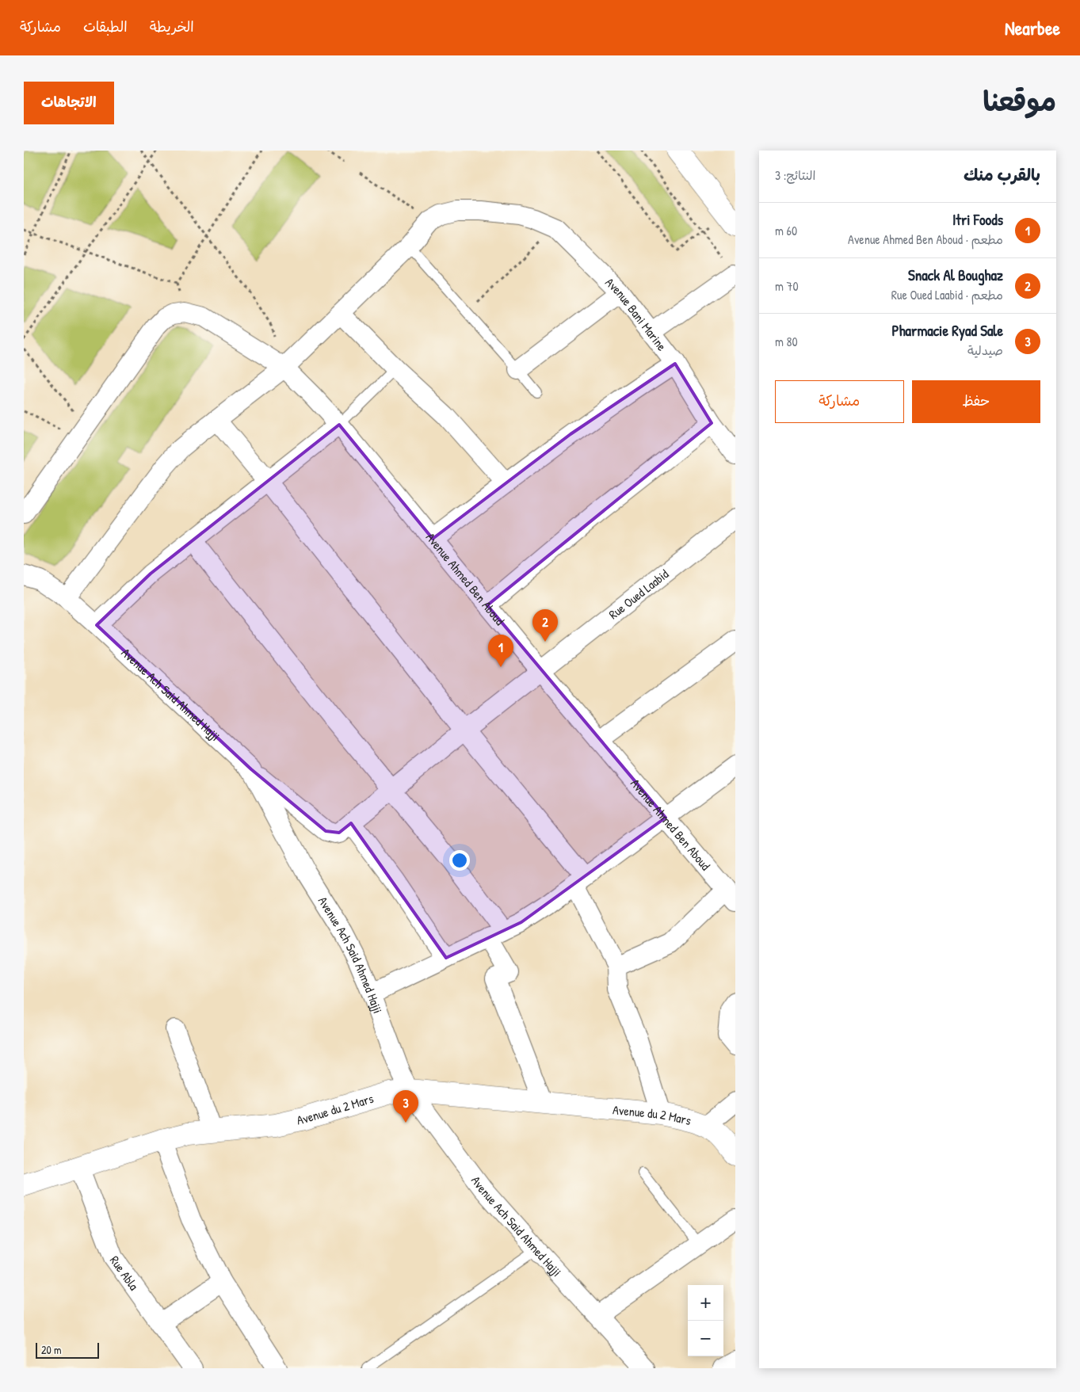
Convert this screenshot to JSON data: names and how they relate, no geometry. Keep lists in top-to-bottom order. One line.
{"streets":{"street":["Avenue Bani Marine","Avenue Ahmed Ben Aboud","Rue Oued Laabid","Avenue Ach Said Ahmed Hajji","Avenue du 2 Mars","Rue Abla"]},"crossings":[["Avenue Ahmed Ben Aboud","Rue Oued Laabid"],["Rue Oued Laabid","Avenue Ach Said Ahmed Hajji"],["Avenue Ach Said Ahmed Hajji","Avenue du 2 Mars"],["Avenue du 2 Mars","Rue Abla"]],"scale_bar":"20 m","page":{"header":"Nearbee","nav":["الخريطة","الطبقات","مشاركة"],"title":"موقعنا","buttons":["الاتجاهات",["حفظ","مشاركة"]],"heading":["بالقرب منك","النتائج: 3"],"list":[{"mark":"1","name":"Itri Foods","note":"مطعم · Avenue Ahmed Ben Aboud","value":"60 m"},{"mark":"2","name":"Snack Al Boughaz","note":"مطعم · Rue Oued Laabid","value":"70 m"},{"mark":"3","name":"Pharmacie Ryad Sale","note":"صيدلية","value":"80 m"}],"pins":["2","1","3"],"map_buttons":["+","−"],"scale":"20 m"}}
